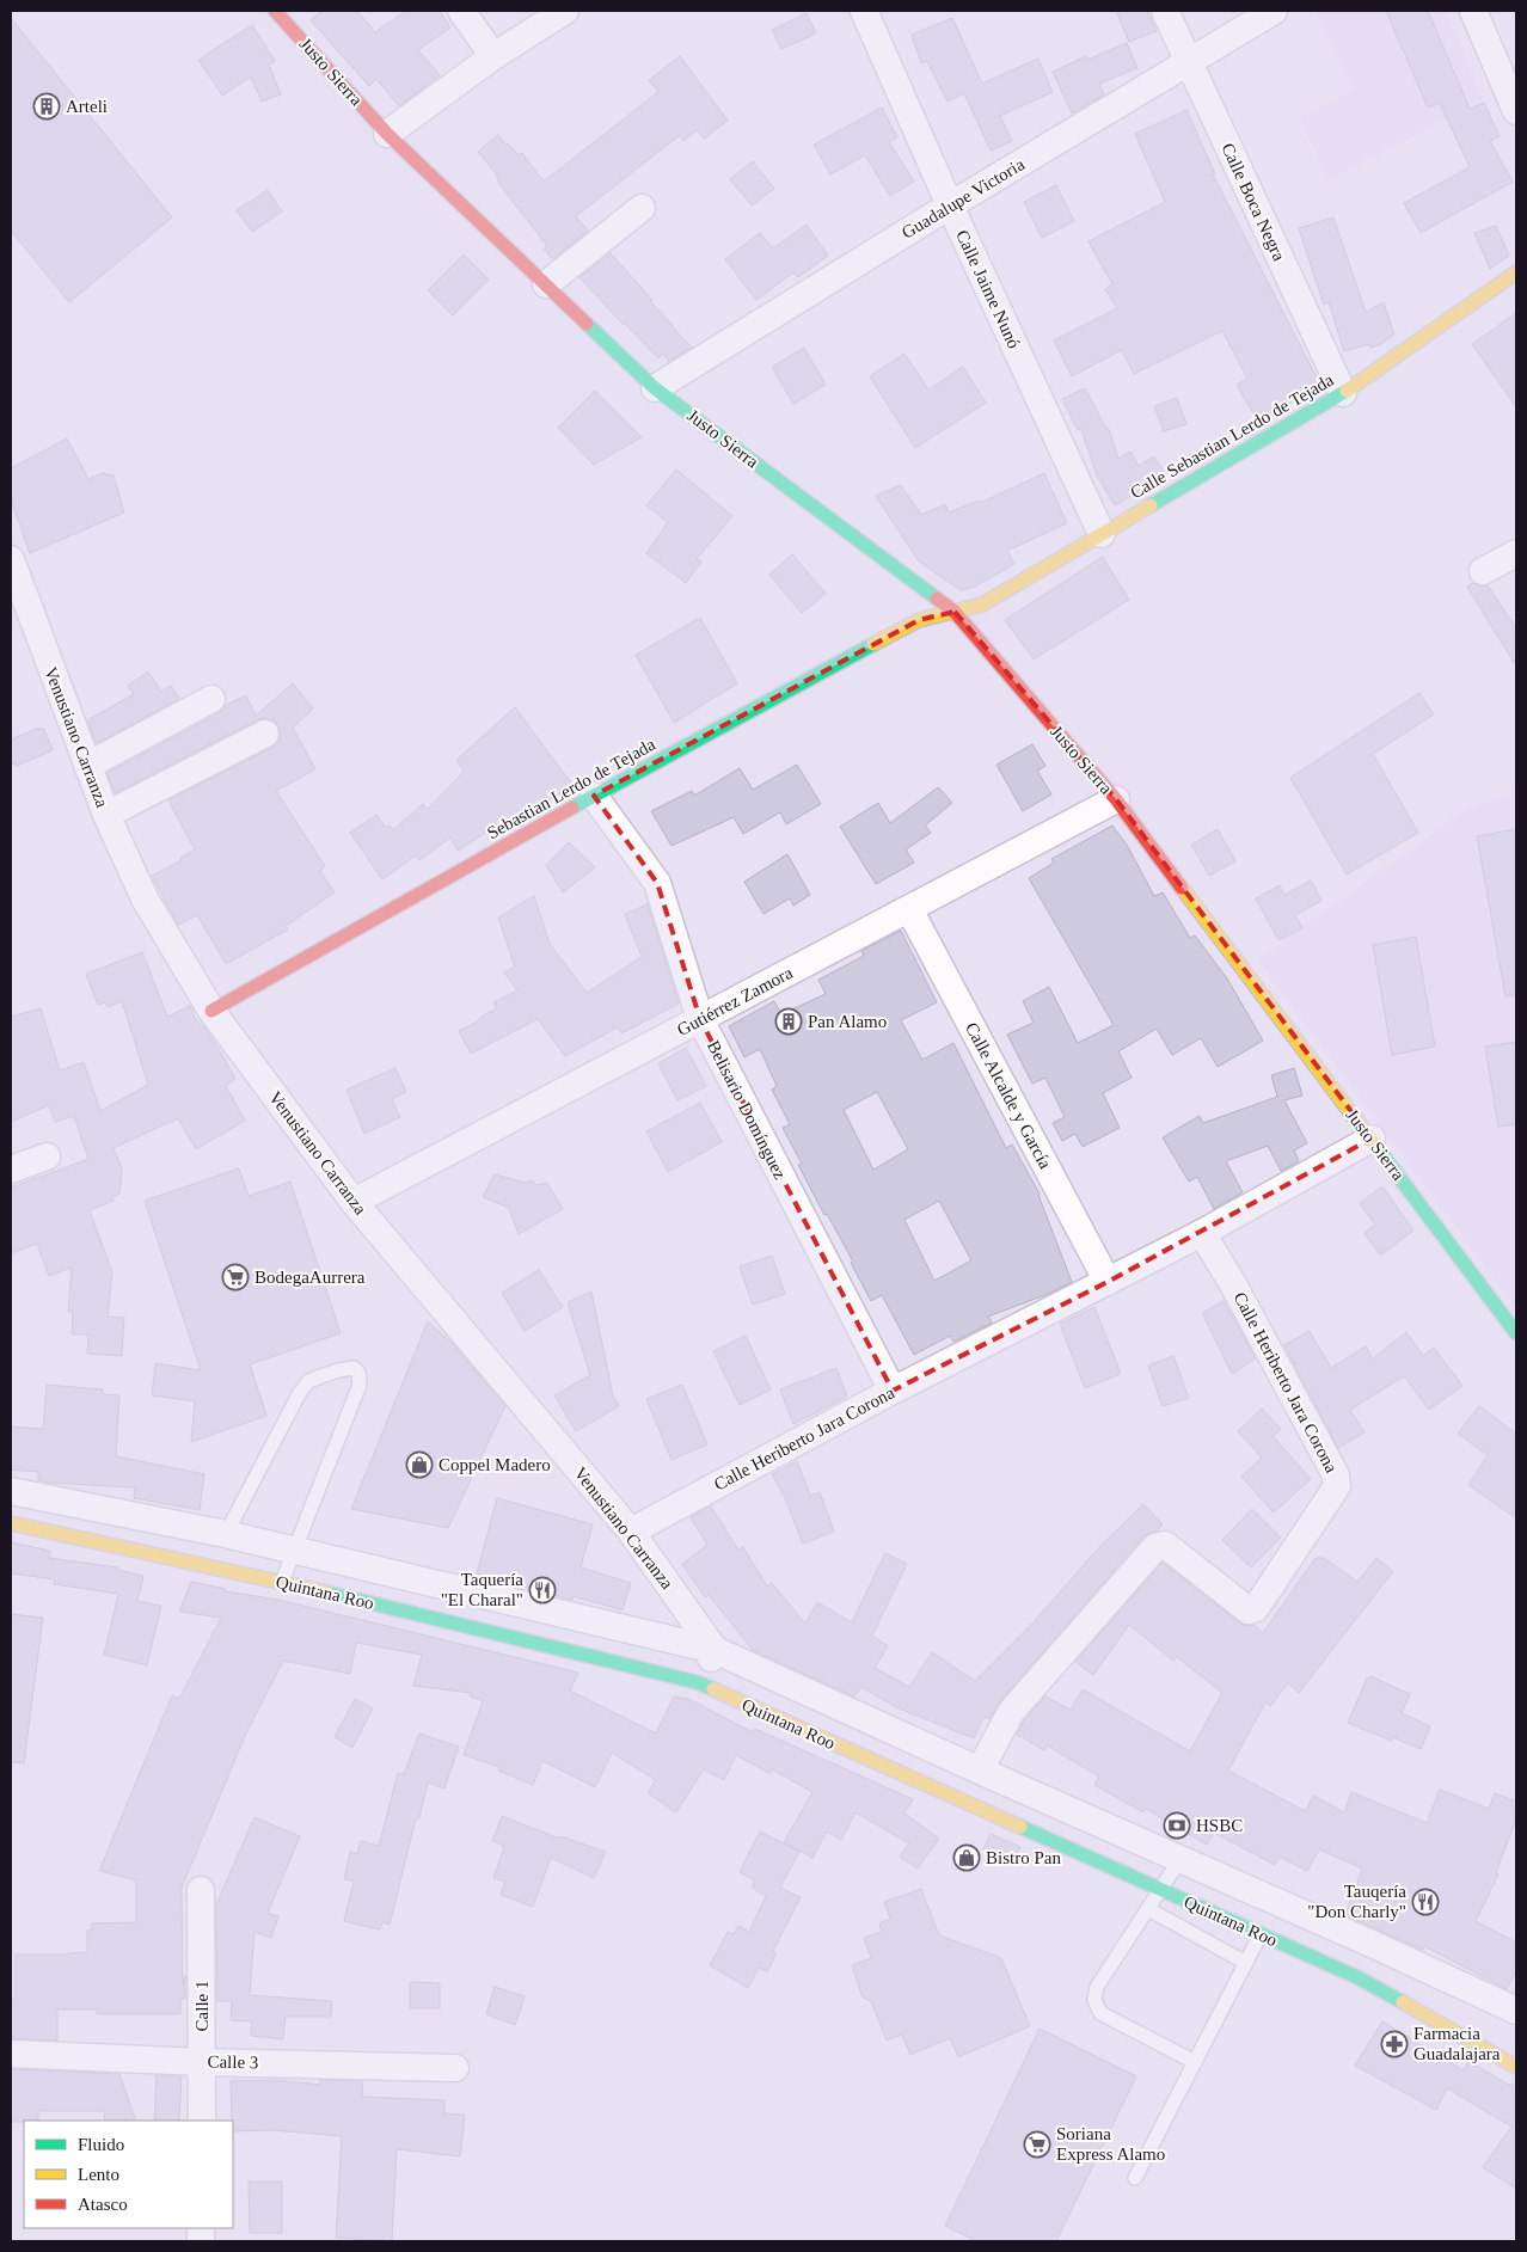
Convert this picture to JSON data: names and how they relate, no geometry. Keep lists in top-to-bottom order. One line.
{"streets":{"street":["Justo Sierra","Guadalupe Victoria","Calle Boca Negra","Calle Jaime Nunó","Calle Sebastian Lerdo de Tejada","Venustiano Carranza","Sebastian Lerdo de Tejada","Gutiérrez Zamora","Calle Alcalde y García","Belisario Domínguez","Calle Heriberto Jara Corona","Quintana Roo","Calle 1","Calle 3"]},"crossings":[["Justo Sierra","Guadalupe Victoria"],["Justo Sierra","Calle Sebastian Lerdo de Tejada"],["Justo Sierra","Sebastian Lerdo de Tejada"],["Justo Sierra","Gutiérrez Zamora"],["Justo Sierra","Calle Heriberto Jara Corona"],["Guadalupe Victoria","Calle Boca Negra"],["Guadalupe Victoria","Calle Jaime Nunó"],["Calle Boca Negra","Calle Sebastian Lerdo de Tejada"],["Calle Jaime Nunó","Calle Sebastian Lerdo de Tejada"],["Calle Sebastian Lerdo de Tejada","Sebastian Lerdo de Tejada"],["Venustiano Carranza","Sebastian Lerdo de Tejada"],["Venustiano Carranza","Gutiérrez Zamora"],["Venustiano Carranza","Calle Heriberto Jara Corona"],["Venustiano Carranza","Quintana Roo"],["Sebastian Lerdo de Tejada","Belisario Domínguez"],["Gutiérrez Zamora","Calle Alcalde y García"],["Gutiérrez Zamora","Belisario Domínguez"],["Calle Alcalde y García","Calle Heriberto Jara Corona"],["Belisario Domínguez","Calle Heriberto Jara Corona"],["Calle Heriberto Jara Corona","Quintana Roo"],["Calle 1","Calle 3"]],"places":{"building":["Arteli","Pan Alamo"],"supermarket":["BodegaAurrera","Soriana Express Alamo"],"shop":["Coppel Madero","Bistro Pan"],"restaurant":["Taquería \"El Charal\"","Tauqería \"Don Charly\""],"bank":["HSBC"],"pharmacy":["Farmacia Guadalajara"]},"legend":["Fluido","Lento","Atasco"]}
